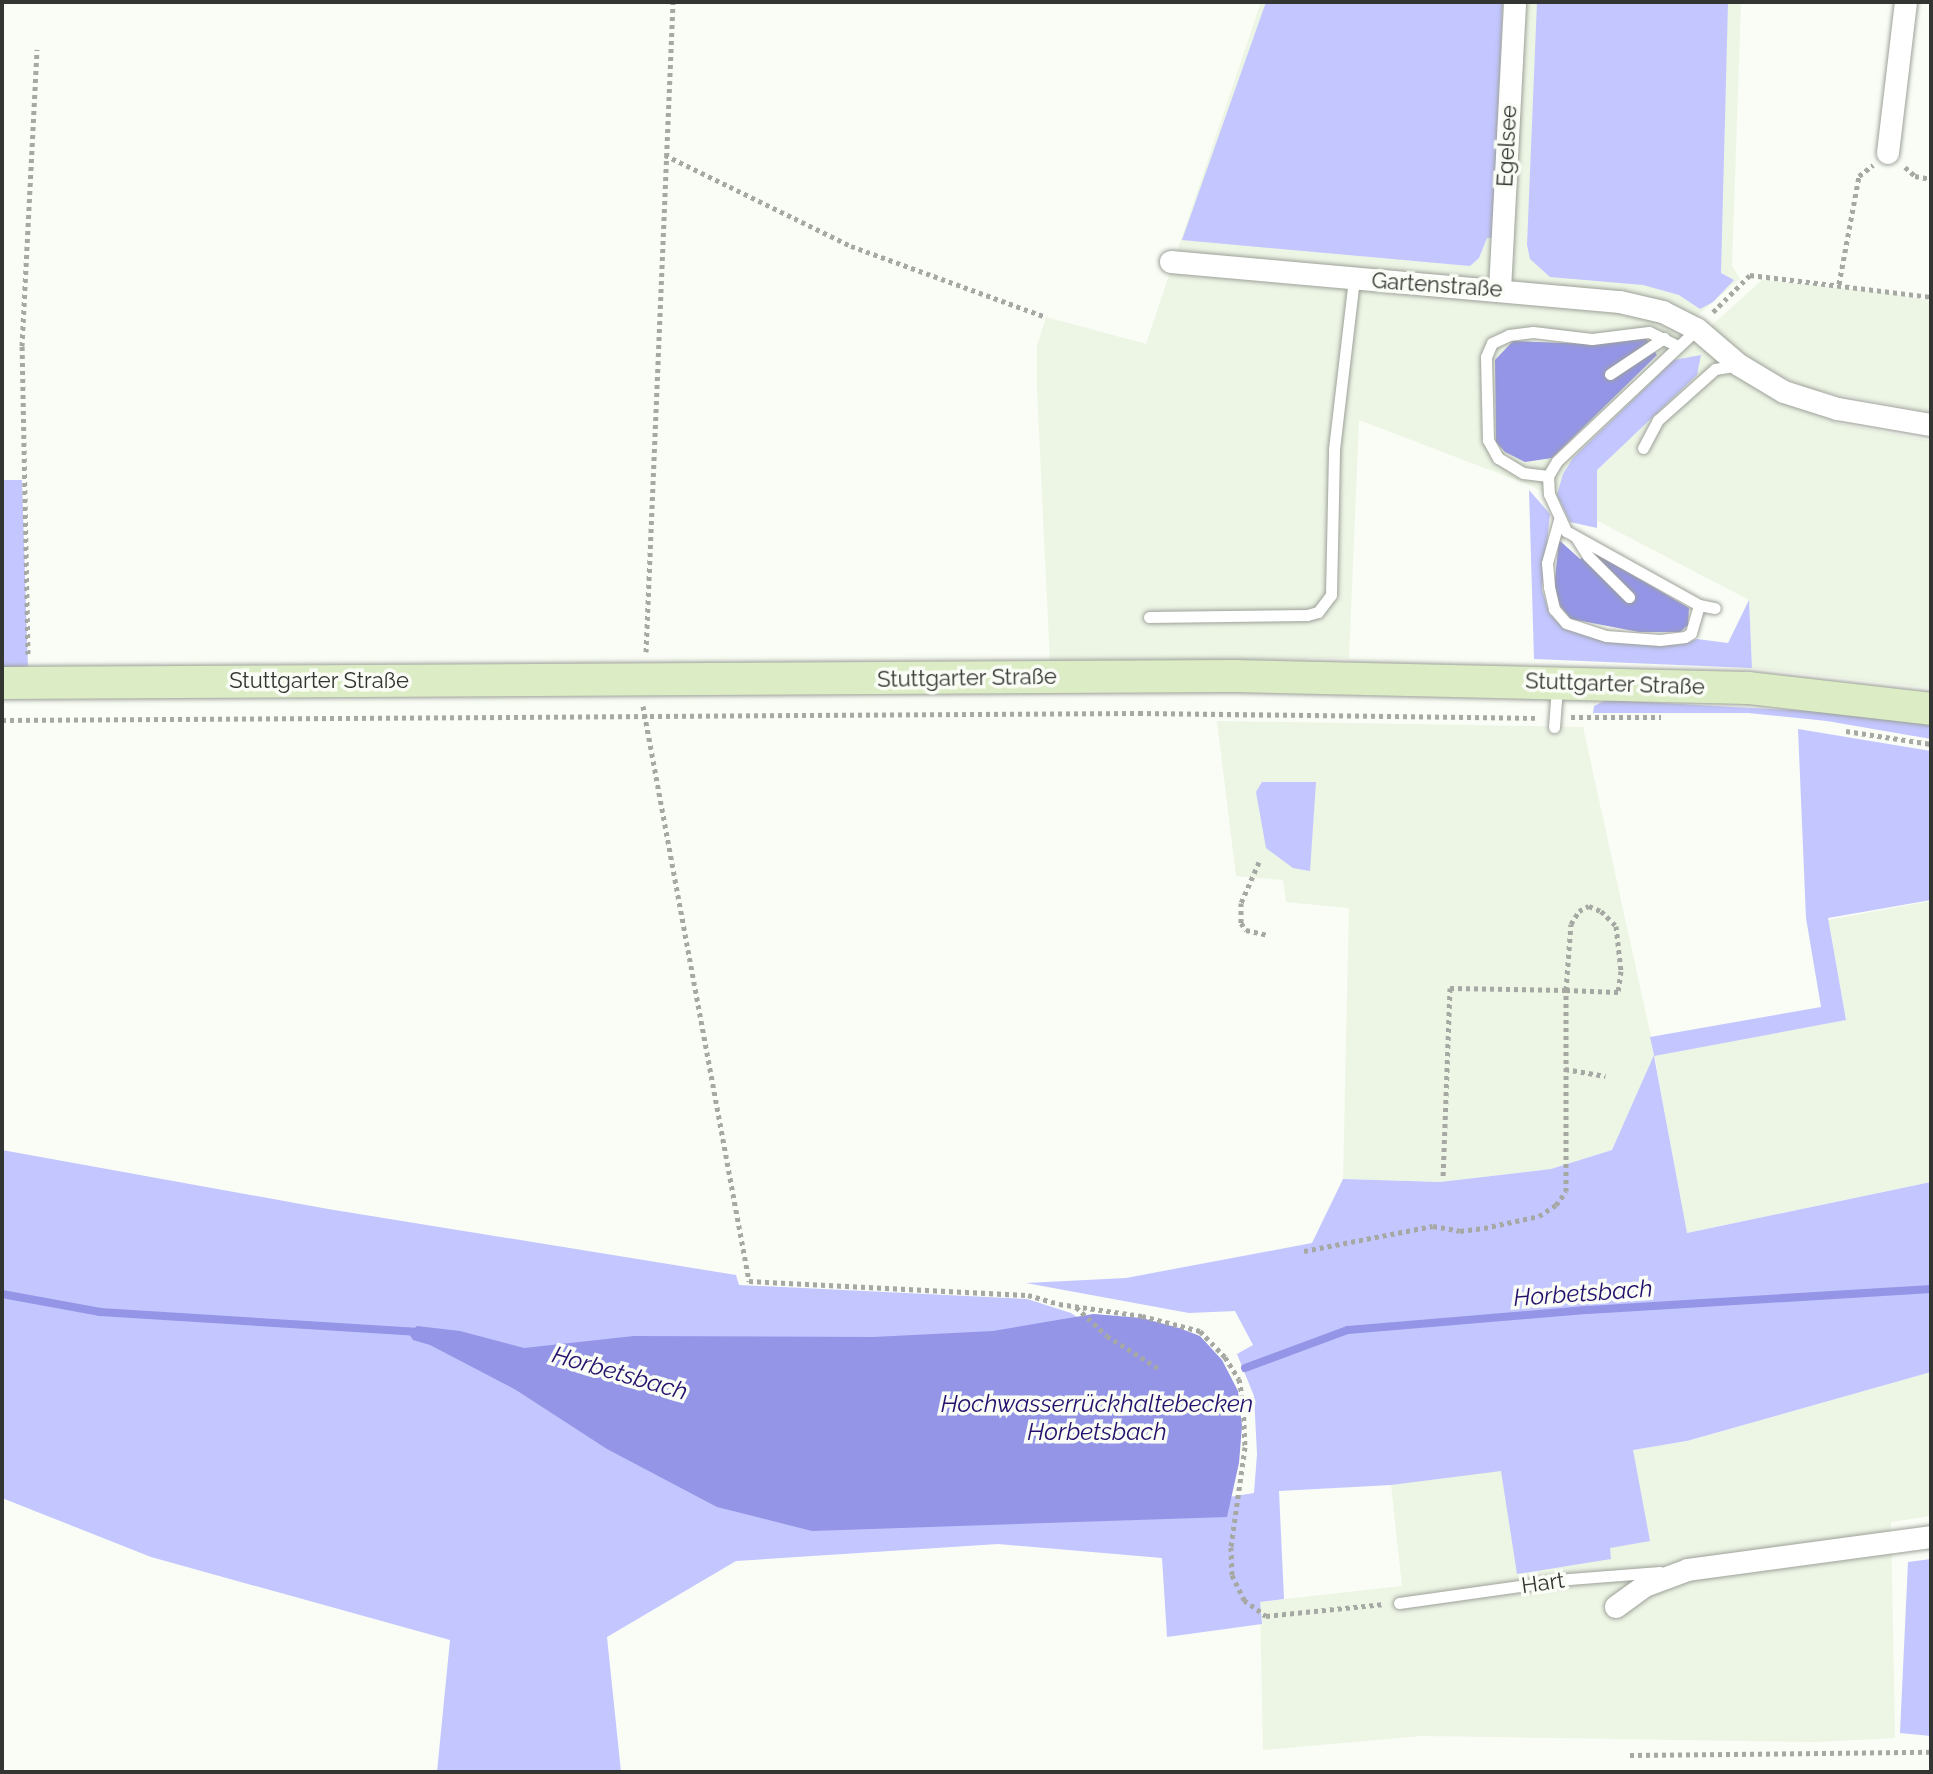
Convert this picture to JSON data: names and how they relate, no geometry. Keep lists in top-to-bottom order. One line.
{"streets":{"street":["Egelsee","Gartenstraße","Stuttgarter Straße","Hart"]},"crossings":[["Egelsee","Gartenstraße"]],"water":["Horbetsbach","Hochwasserrückhaltebecken Horbetsbach"]}
